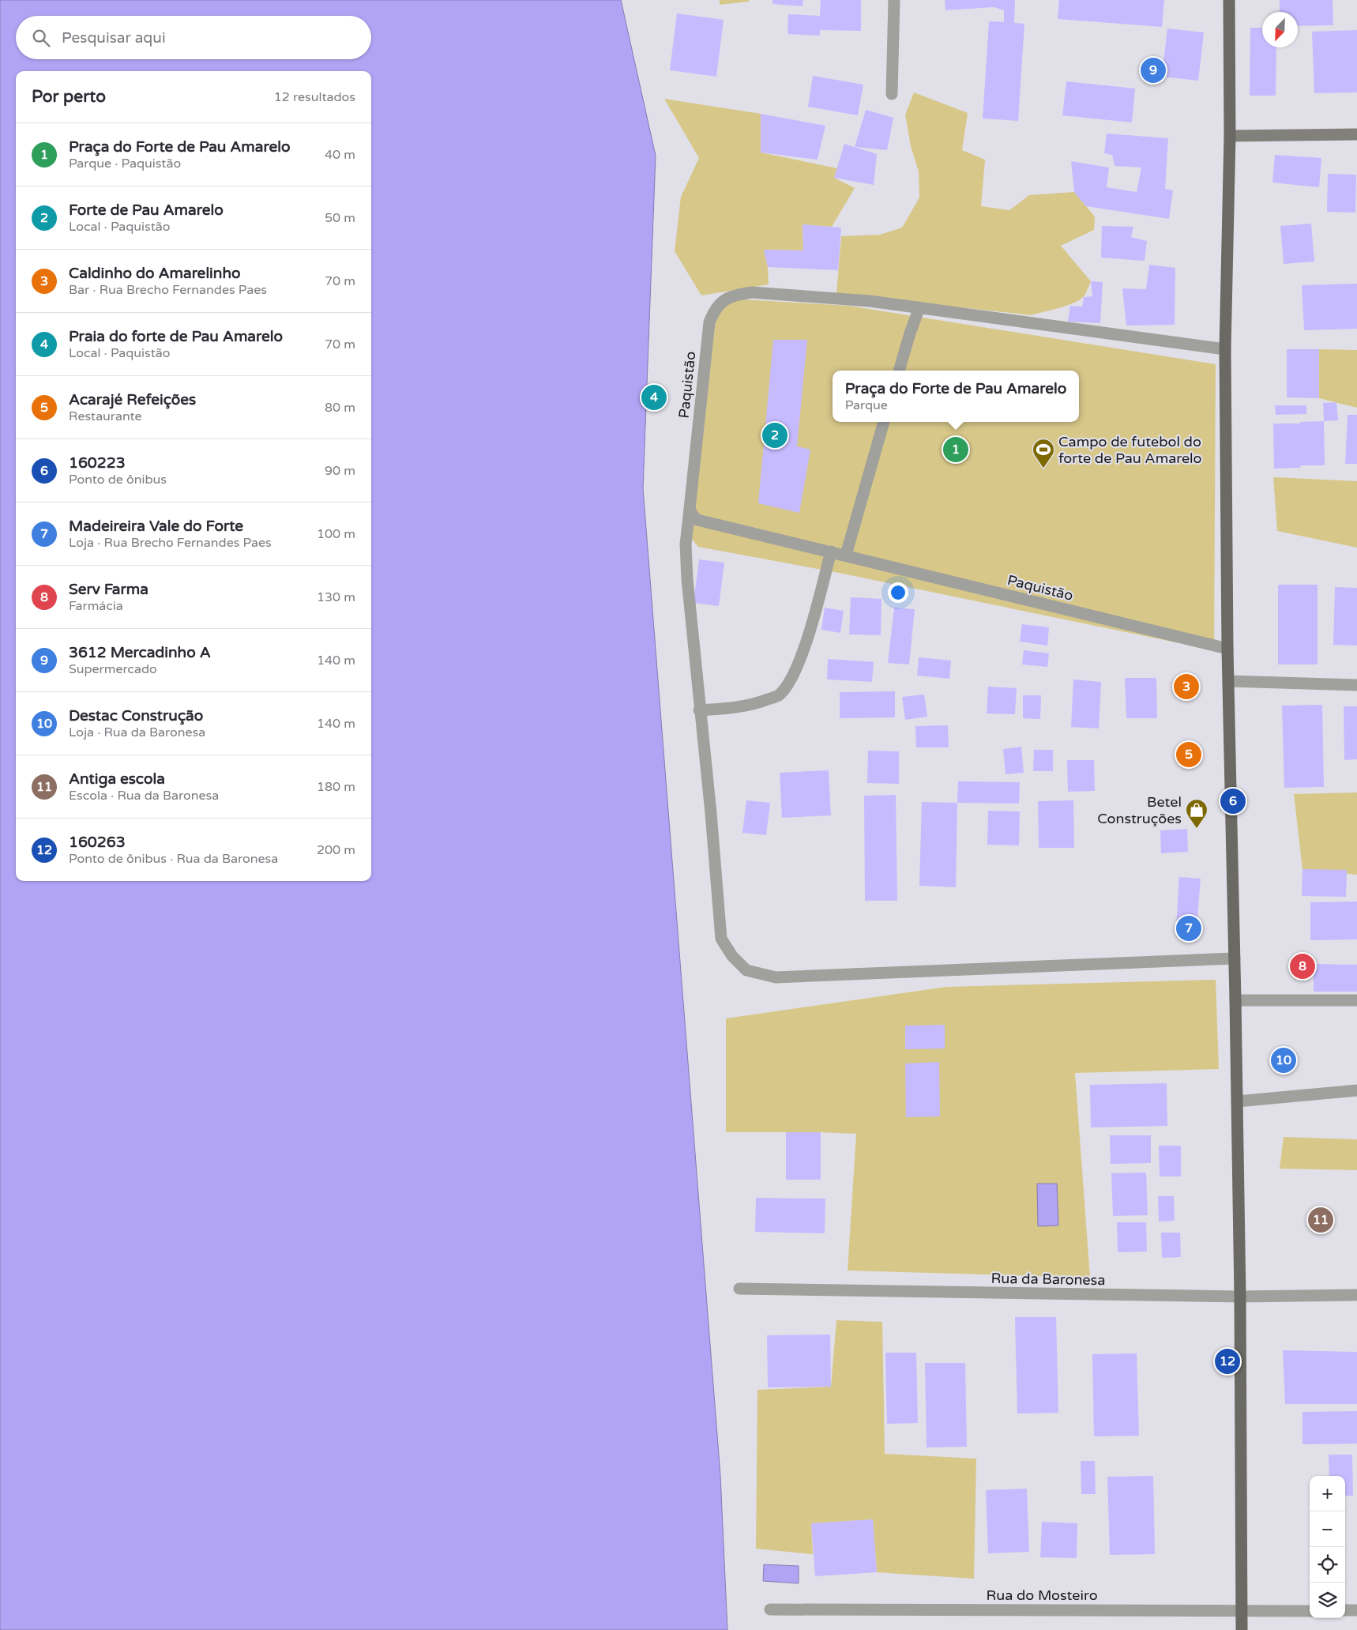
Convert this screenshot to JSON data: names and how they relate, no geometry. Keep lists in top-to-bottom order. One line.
{"streets":{"street":["Paquistão","Rua da Baronesa","Rua do Mosteiro"]},"places":{"sports":["Campo de futebol do forte de Pau Amarelo"],"shop":["Betel Construções"]},"north":"bottom left","page":{"search":"Pesquisar aqui","pins":["9","4","2","1","3","5","6","7","8","10","11","12"],"heading":["Por perto","12 resultados"],"list":[{"mark":"1","name":"Praça do Forte de Pau Amarelo","note":"Parque · Paquistão","value":"40 m"},{"mark":"2","name":"Forte de Pau Amarelo","note":"Local · Paquistão","value":"50 m"},{"mark":"3","name":"Caldinho do Amarelinho","note":"Bar · Rua Brecho Fernandes Paes","value":"70 m"},{"mark":"4","name":"Praia do forte de Pau Amarelo","note":"Local · Paquistão","value":"70 m"},{"mark":"5","name":"Acarajé Refeições","note":"Restaurante","value":"80 m"},{"mark":"6","name":"160223","note":"Ponto de ônibus","value":"90 m"},{"mark":"7","name":"Madeireira Vale do Forte","note":"Loja · Rua Brecho Fernandes Paes","value":"100 m"},{"mark":"8","name":"Serv Farma","note":"Farmácia","value":"130 m"},{"mark":"9","name":"3612 Mercadinho A","note":"Supermercado","value":"140 m"},{"mark":"10","name":"Destac Construção","note":"Loja · Rua da Baronesa","value":"140 m"},{"mark":"11","name":"Antiga escola","note":"Escola · Rua da Baronesa","value":"180 m"},{"mark":"12","name":"160263","note":"Ponto de ônibus · Rua da Baronesa","value":"200 m"}],"popup":["Praça do Forte de Pau Amarelo","Parque"],"map_buttons":["+","−"]}}
